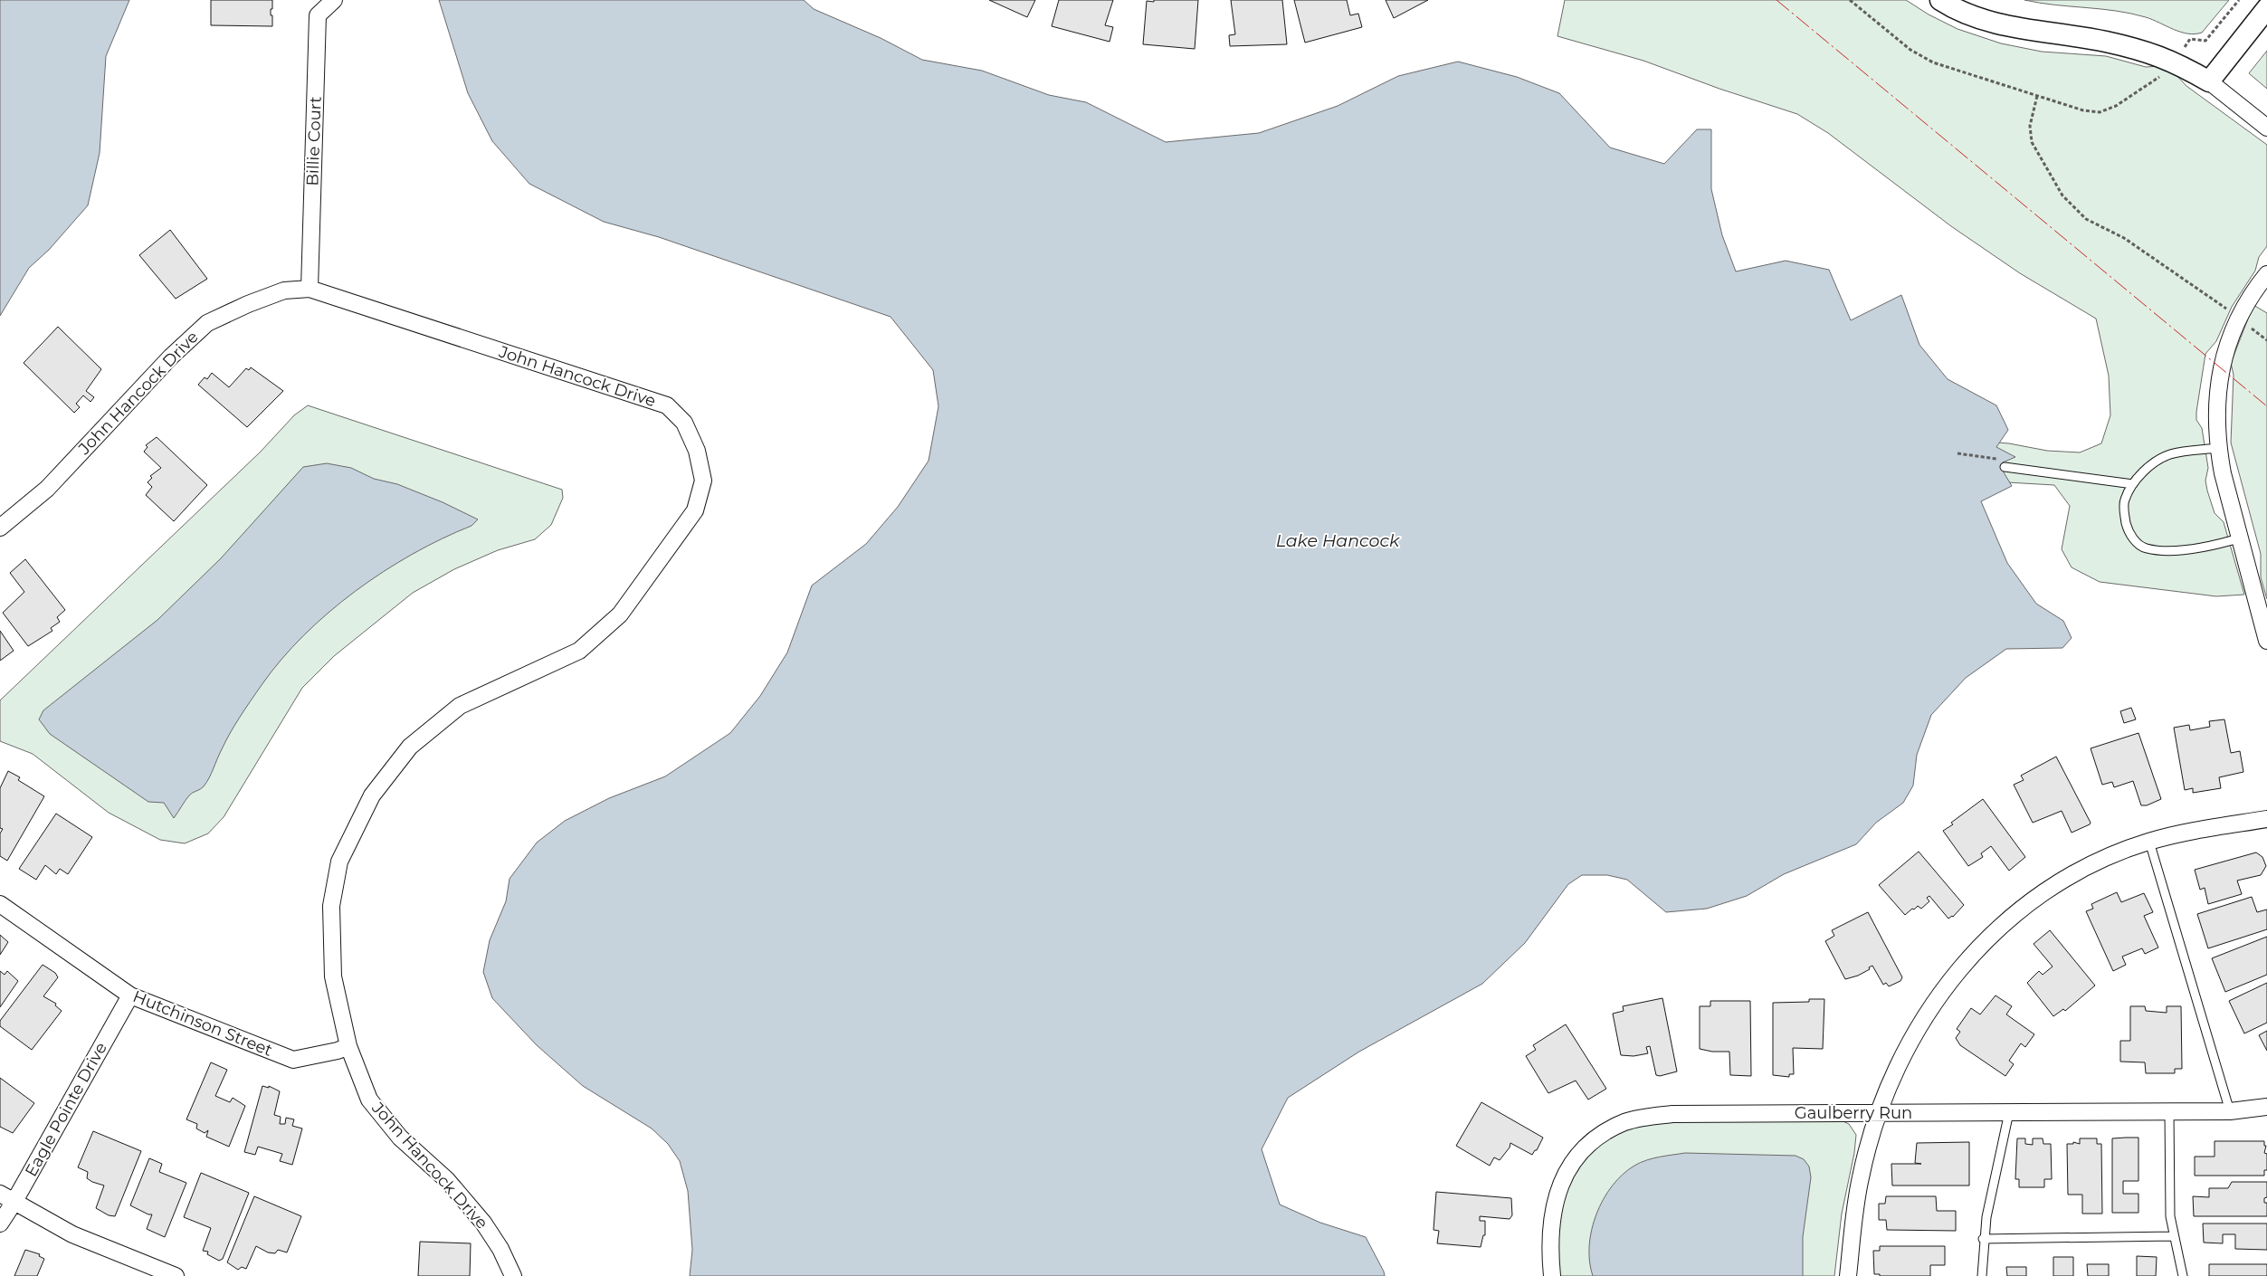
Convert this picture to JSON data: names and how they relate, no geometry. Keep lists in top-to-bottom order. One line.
{"streets":{"street":["Billie Court","John Hancock Drive","Hutchinson Street","Eagle Pointe Drive","Gaulberry Run"]},"crossings":[["Billie Court","John Hancock Drive"],["John Hancock Drive","Hutchinson Street"],["Hutchinson Street","Eagle Pointe Drive"]],"water":["Lake Hancock"]}
